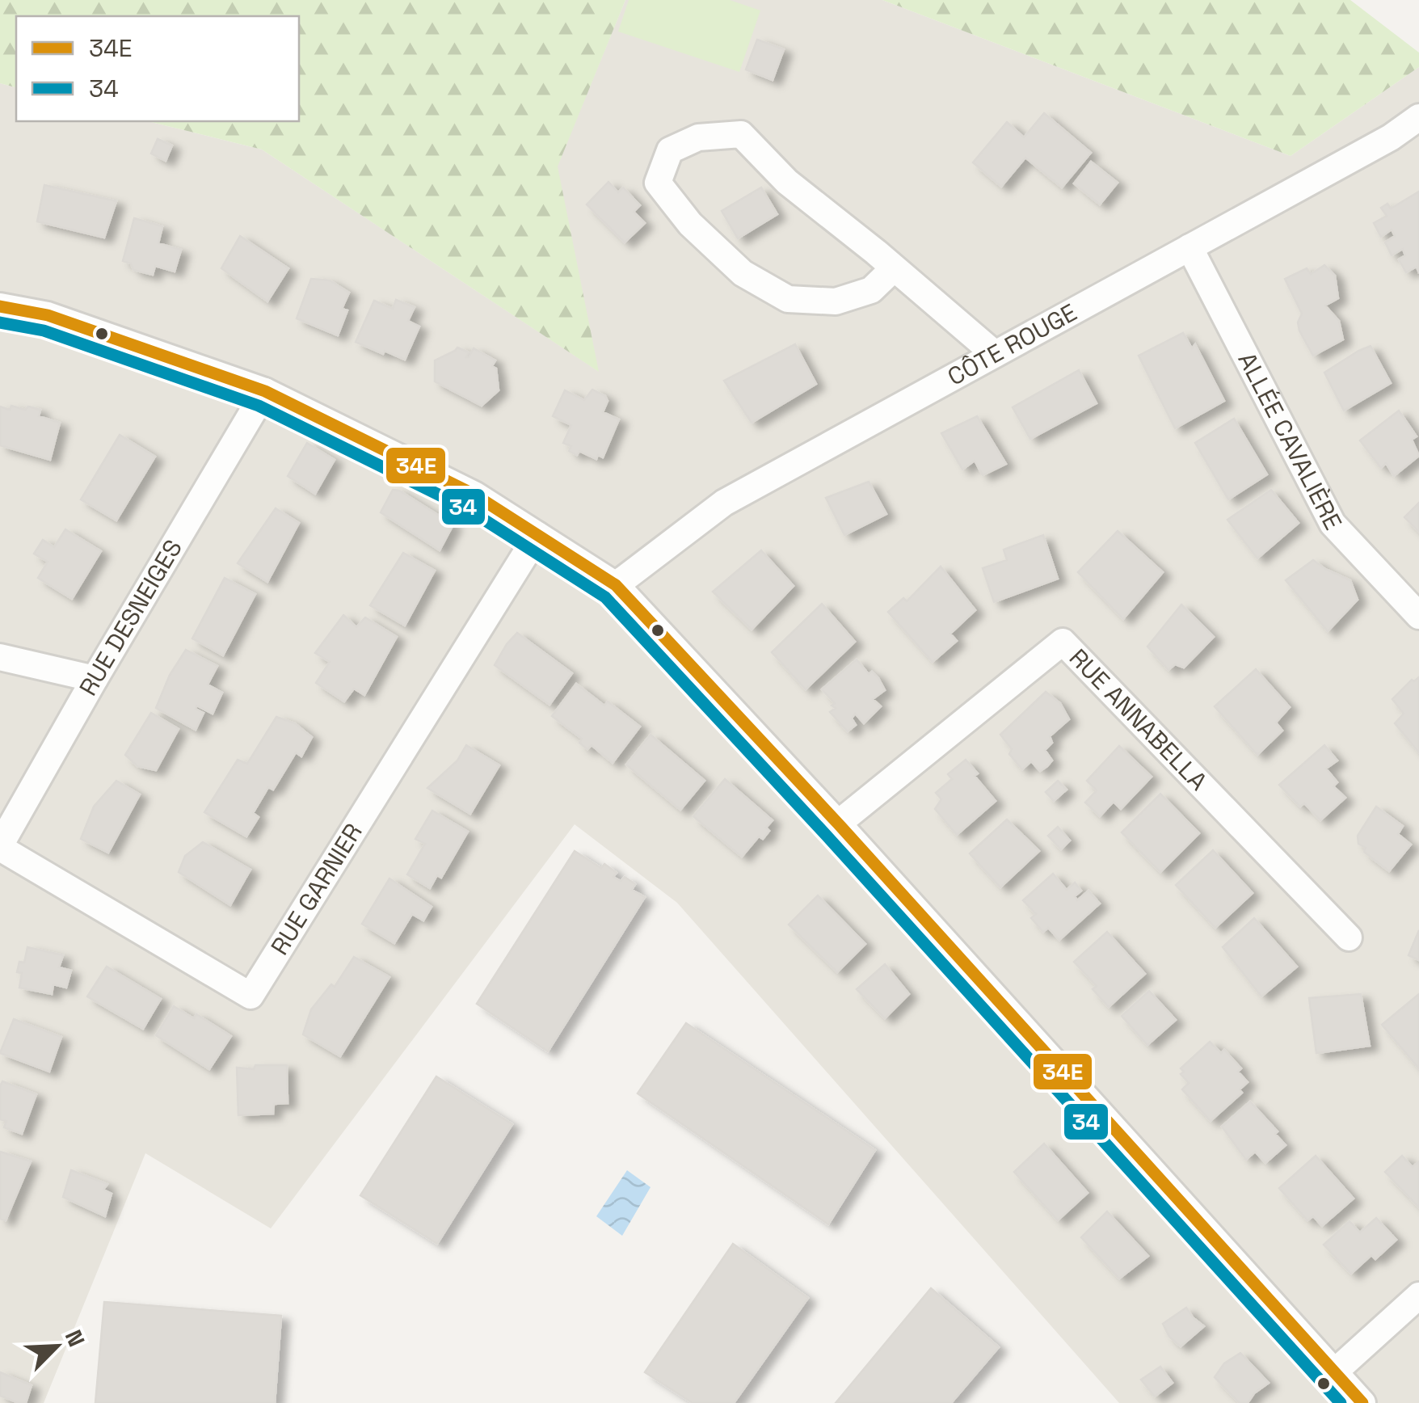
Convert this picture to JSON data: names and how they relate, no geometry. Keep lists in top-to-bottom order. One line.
{"streets":{"street":["CÔTE ROUGE","ALLÉE CAVALIÈRE","RUE DESNEIGES","RUE ANNABELLA","RUE GARNIER"]},"crossings":[["CÔTE ROUGE","ALLÉE CAVALIÈRE"],["RUE DESNEIGES","RUE GARNIER"]],"lines":["transit line 34E","transit line 34"],"legend":["34E","34"],"north":"top right"}
